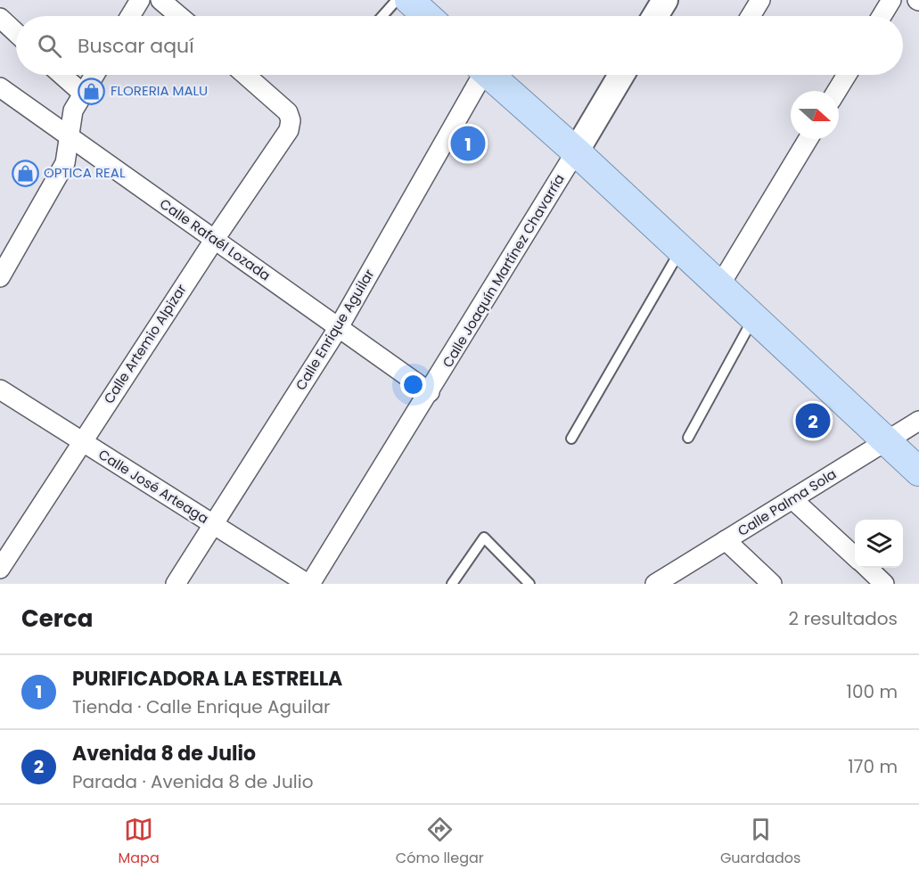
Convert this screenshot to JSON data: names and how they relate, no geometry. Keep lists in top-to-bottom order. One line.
{"streets":{"street":["Calle Rafaél Lozada","Calle Joaquín Martínez Chavarría","Calle Enrique Aguilar","Calle Artemio Alpizar","Calle José Arteaga","Calle Palma Sola"]},"crossings":[["Calle Rafaél Lozada","Calle Joaquín Martínez Chavarría"],["Calle Rafaél Lozada","Calle Enrique Aguilar"],["Calle Rafaél Lozada","Calle Artemio Alpizar"],["Calle Joaquín Martínez Chavarría","Calle José Arteaga"],["Calle Enrique Aguilar","Calle José Arteaga"],["Calle Artemio Alpizar","Calle José Arteaga"]],"places":{"shop":["FLORERIA MALU","OPTICA REAL"]},"north":"right","page":{"search":"Buscar aquí","pins":["1","2"],"heading":["Cerca","2 resultados"],"list":[{"mark":"1","name":"PURIFICADORA LA ESTRELLA","note":"Tienda · Calle Enrique Aguilar","value":"100 m"},{"mark":"2","name":"Avenida 8 de Julio","note":"Parada · Avenida 8 de Julio","value":"170 m"}],"nav":["Mapa","Cómo llegar","Guardados"]}}
